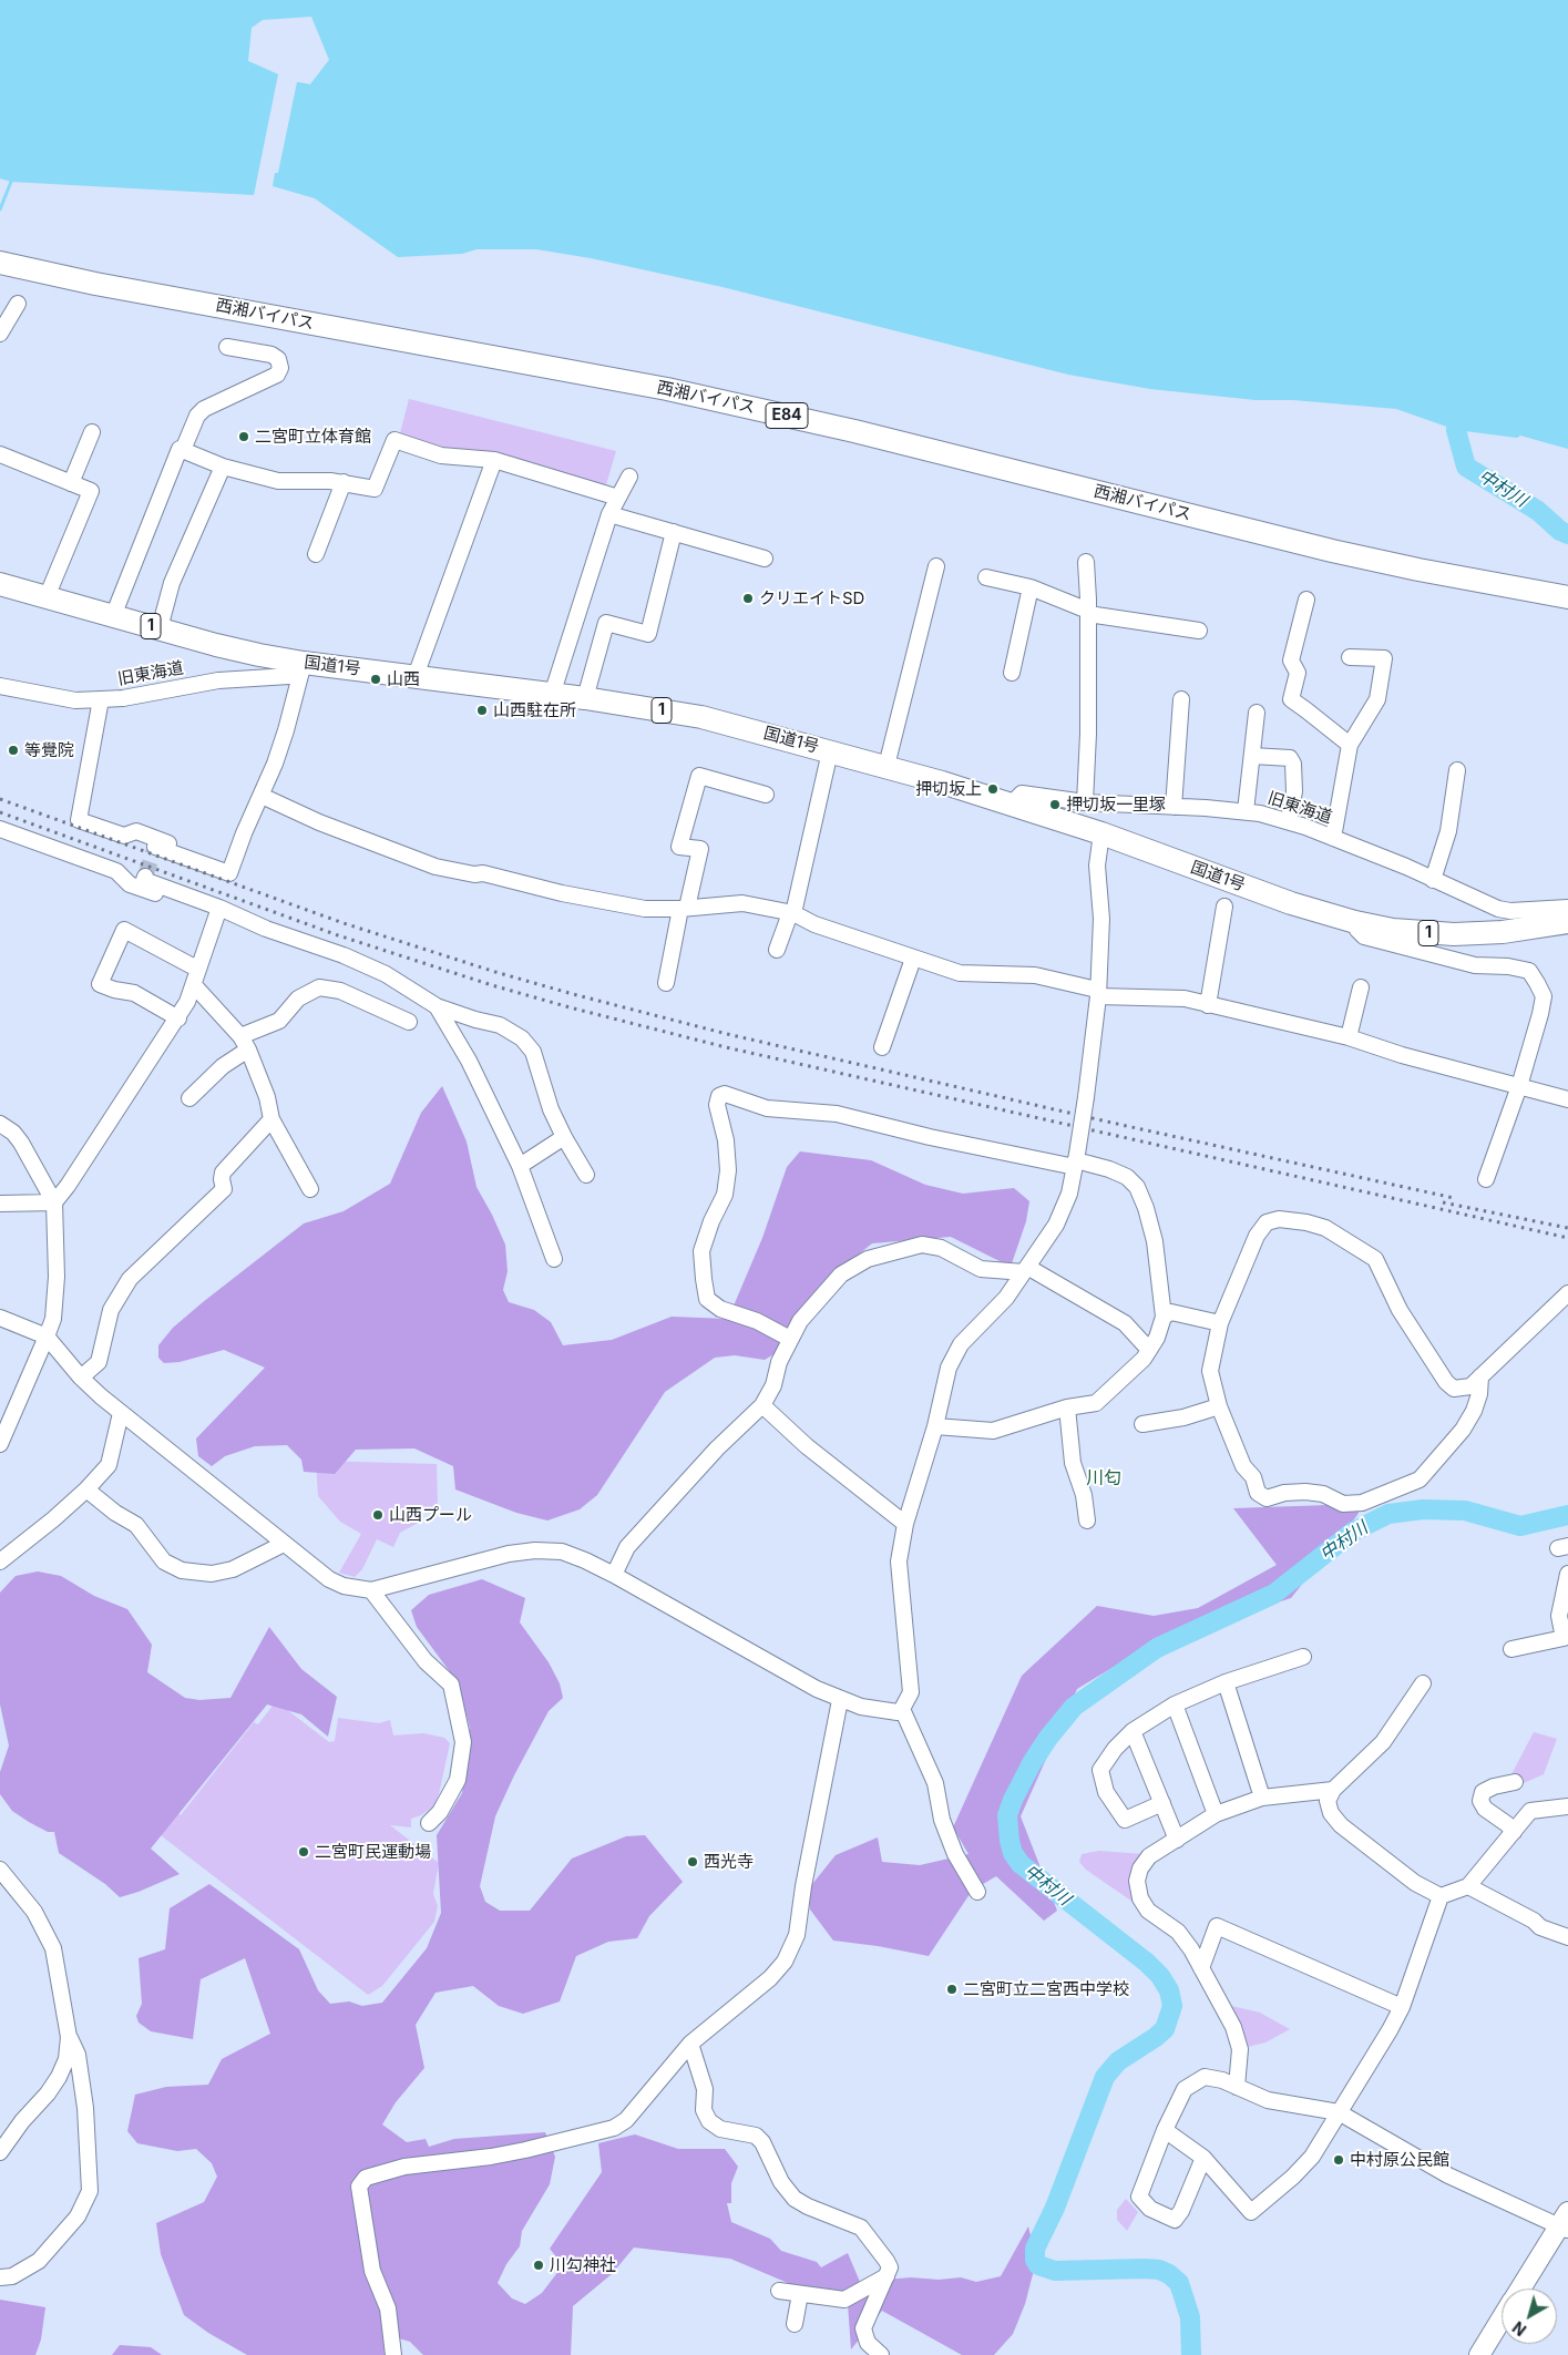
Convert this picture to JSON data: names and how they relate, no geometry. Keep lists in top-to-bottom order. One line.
{"streets":{"highway":["西湘バイパス","E84","1","国道1号"],"street":["旧東海道"]},"crossings":[["国道1号","旧東海道"]],"districts":["川匂"],"water":["中村川"],"places":["二宮町立体育館","クリエイトSD","山西","山西駐在所","等覺院","押切坂上","押切坂一里塚","山西プール","二宮町民運動場","西光寺","二宮町立二宮西中学校","中村原公民館","川勾神社"],"north":"bottom left"}
